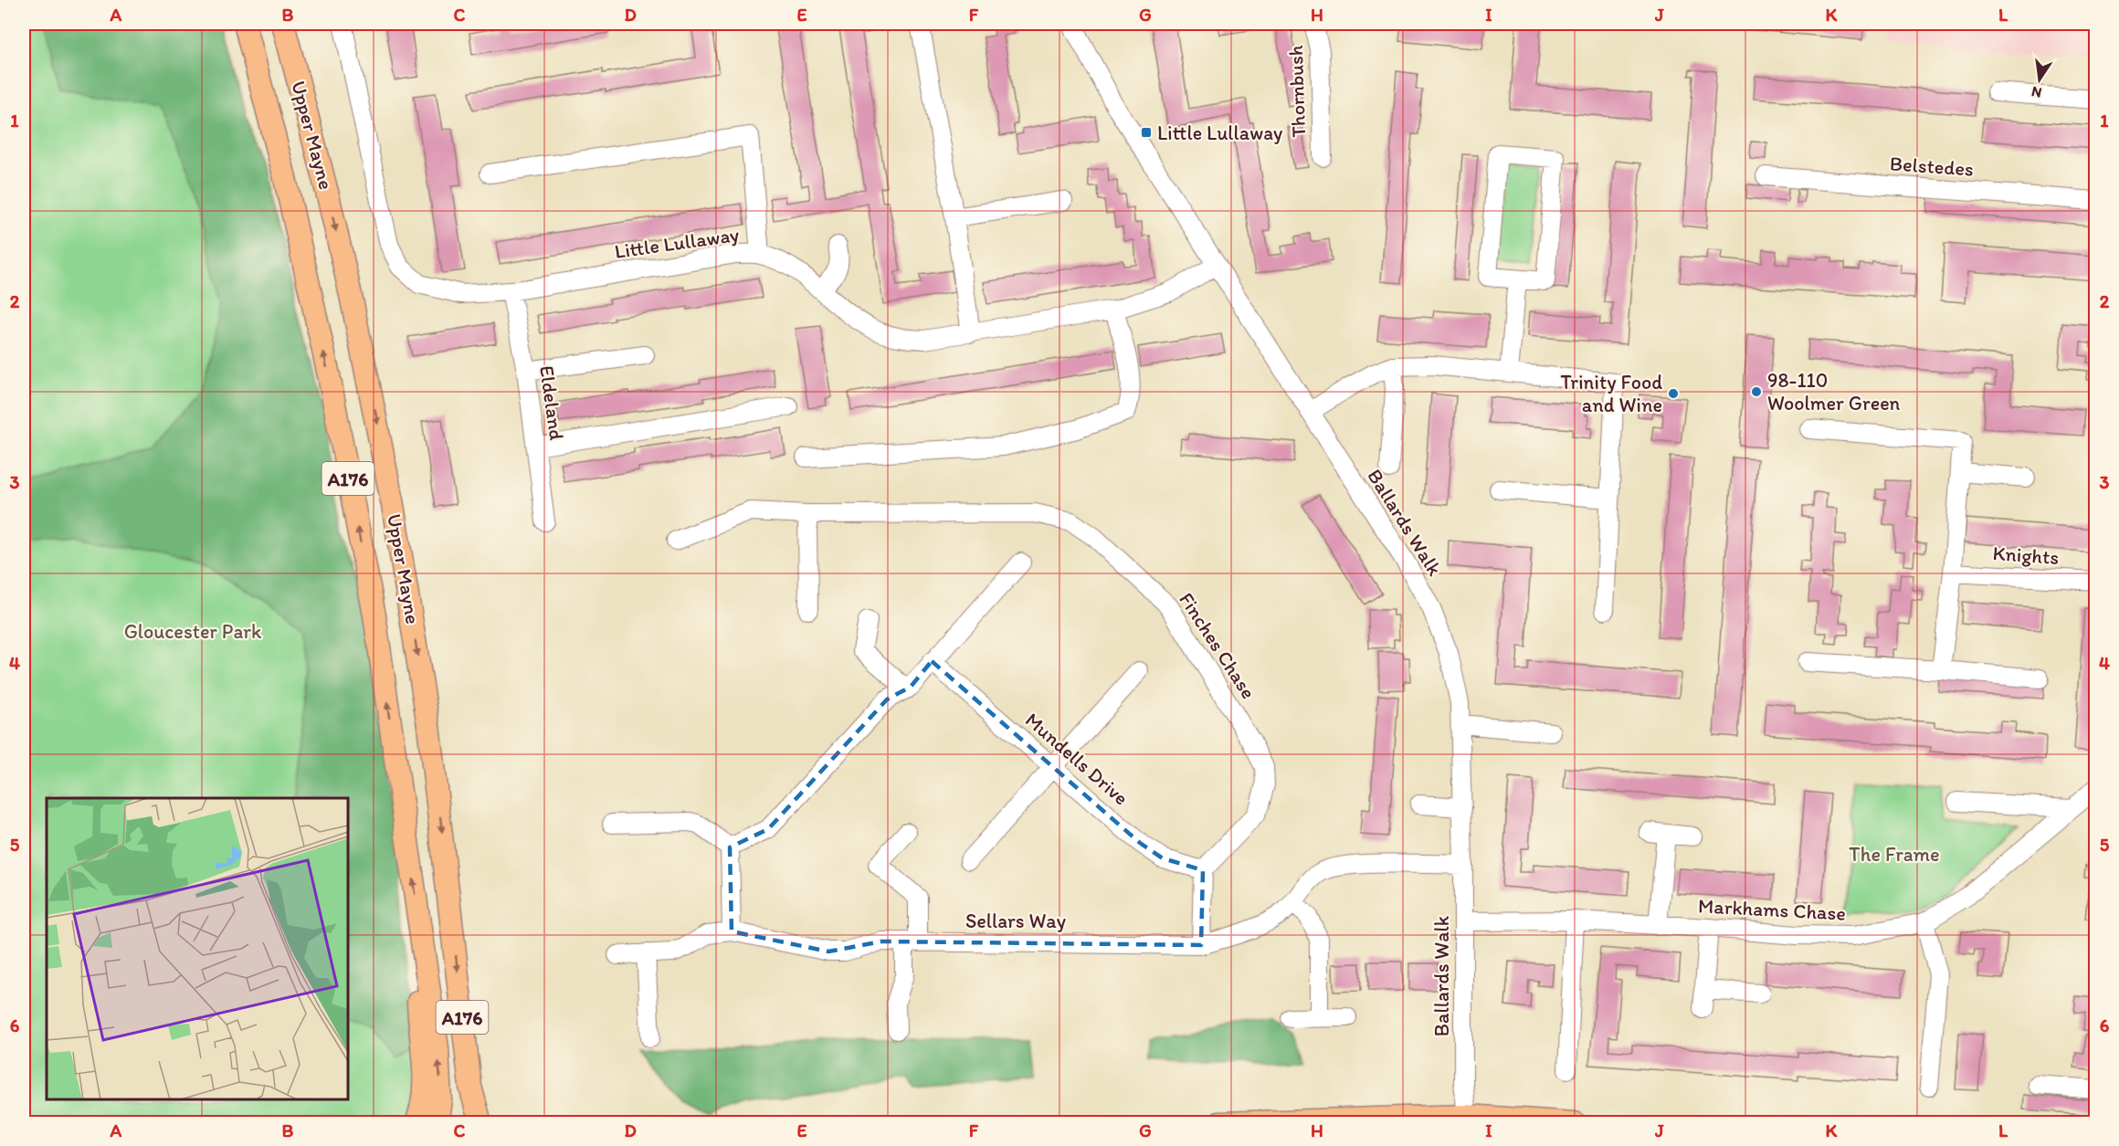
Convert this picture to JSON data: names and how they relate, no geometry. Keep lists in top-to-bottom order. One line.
{"streets":{"main road":["Upper Mayne","A176"],"street":["Thornbush","Belstedes","Little Lullaway","Eldeland","Ballards Walk","Knights","Finches Chase","Mundells Drive","Markhams Chase","Sellars Way"]},"crossings":[["Little Lullaway","Eldeland"],["Little Lullaway","Ballards Walk"],["Ballards Walk","Markhams Chase"],["Ballards Walk","Sellars Way"],["Finches Chase","Mundells Drive"]],"parks":["Gloucester Park","The Frame"],"places":{"transit":["Little Lullaway"],"other":["98-110 Woolmer Green","Trinity Food and Wine"]},"north":"bottom","grid":{"columns":["A","B","C","D","E","F","G","H","I","J","K","L"],"rows":["1","2","3","4","5","6"]}}
